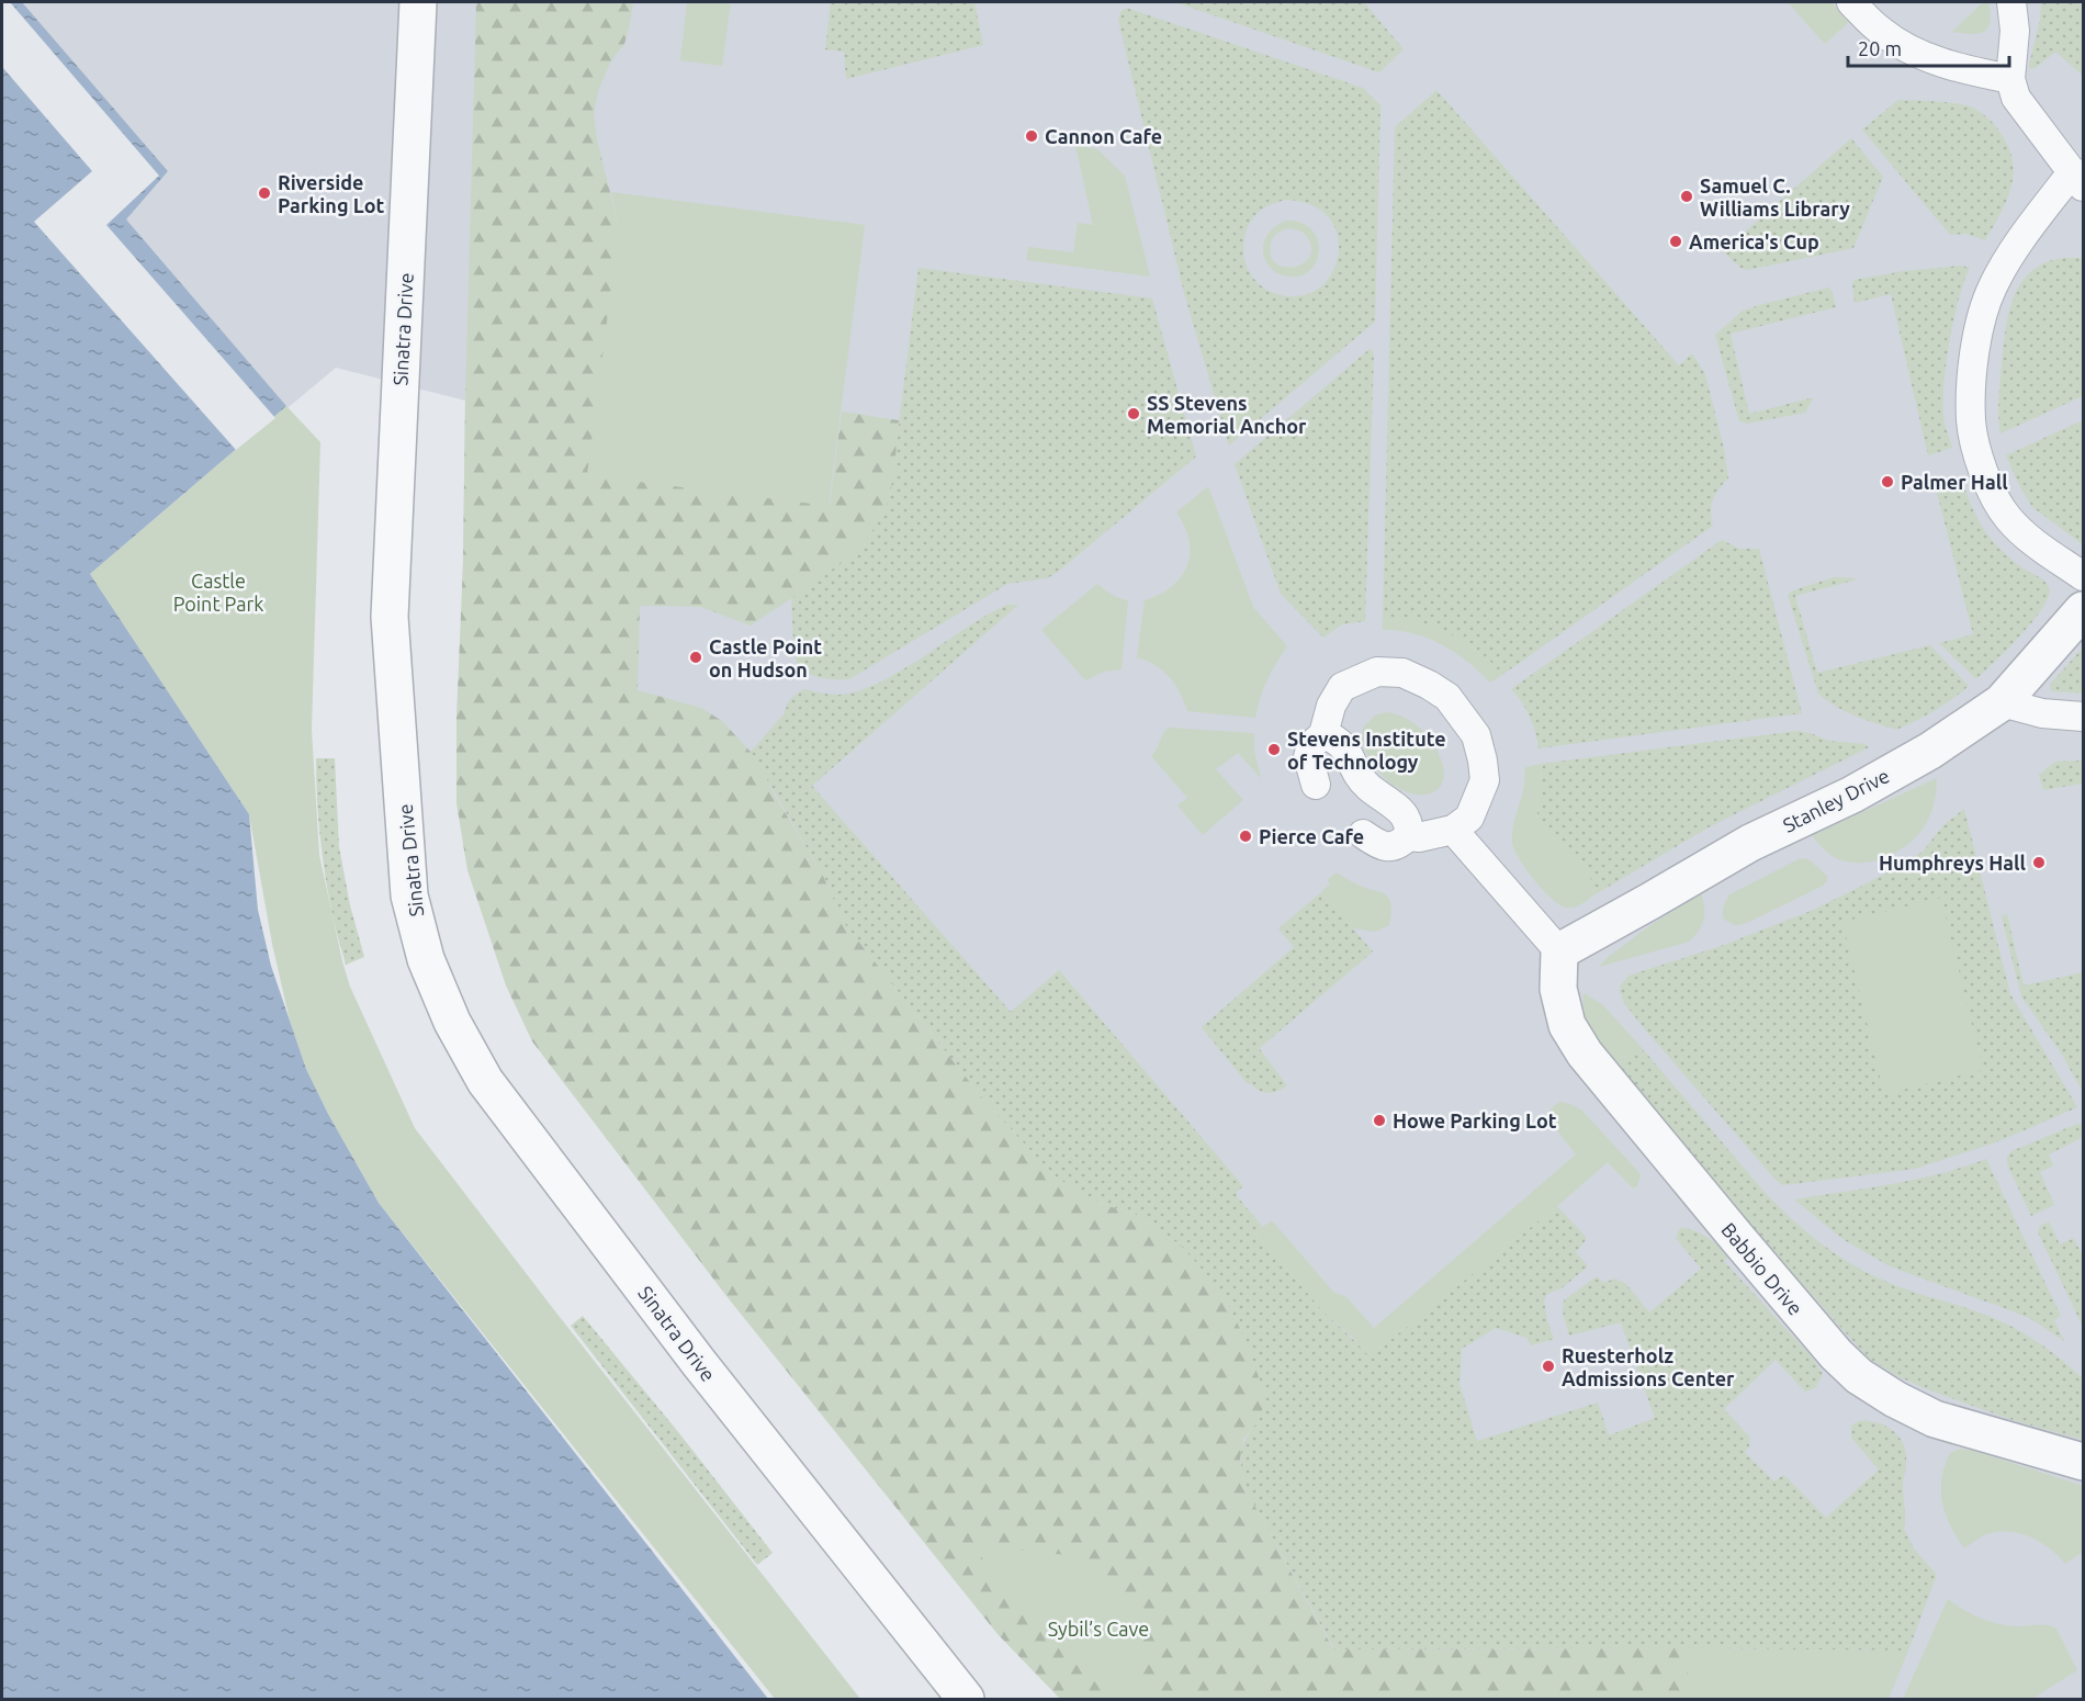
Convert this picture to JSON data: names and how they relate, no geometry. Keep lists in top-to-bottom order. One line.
{"streets":{"street":["Sinatra Drive","Stanley Drive","Babbio Drive"]},"crossings":[["Stanley Drive","Babbio Drive"]],"parks":["Castle Point Park","Sybil’s Cave"],"places":["Cannon Cafe","Riverside Parking Lot","Samuel C. Williams Library","America's Cup","SS Stevens Memorial Anchor","Palmer Hall","Castle Point on Hudson","Stevens Institute of Technology","Pierce Cafe","Humphreys Hall","Howe Parking Lot","Ruesterholz Admissions Center"],"scale_bar":"20 m"}
